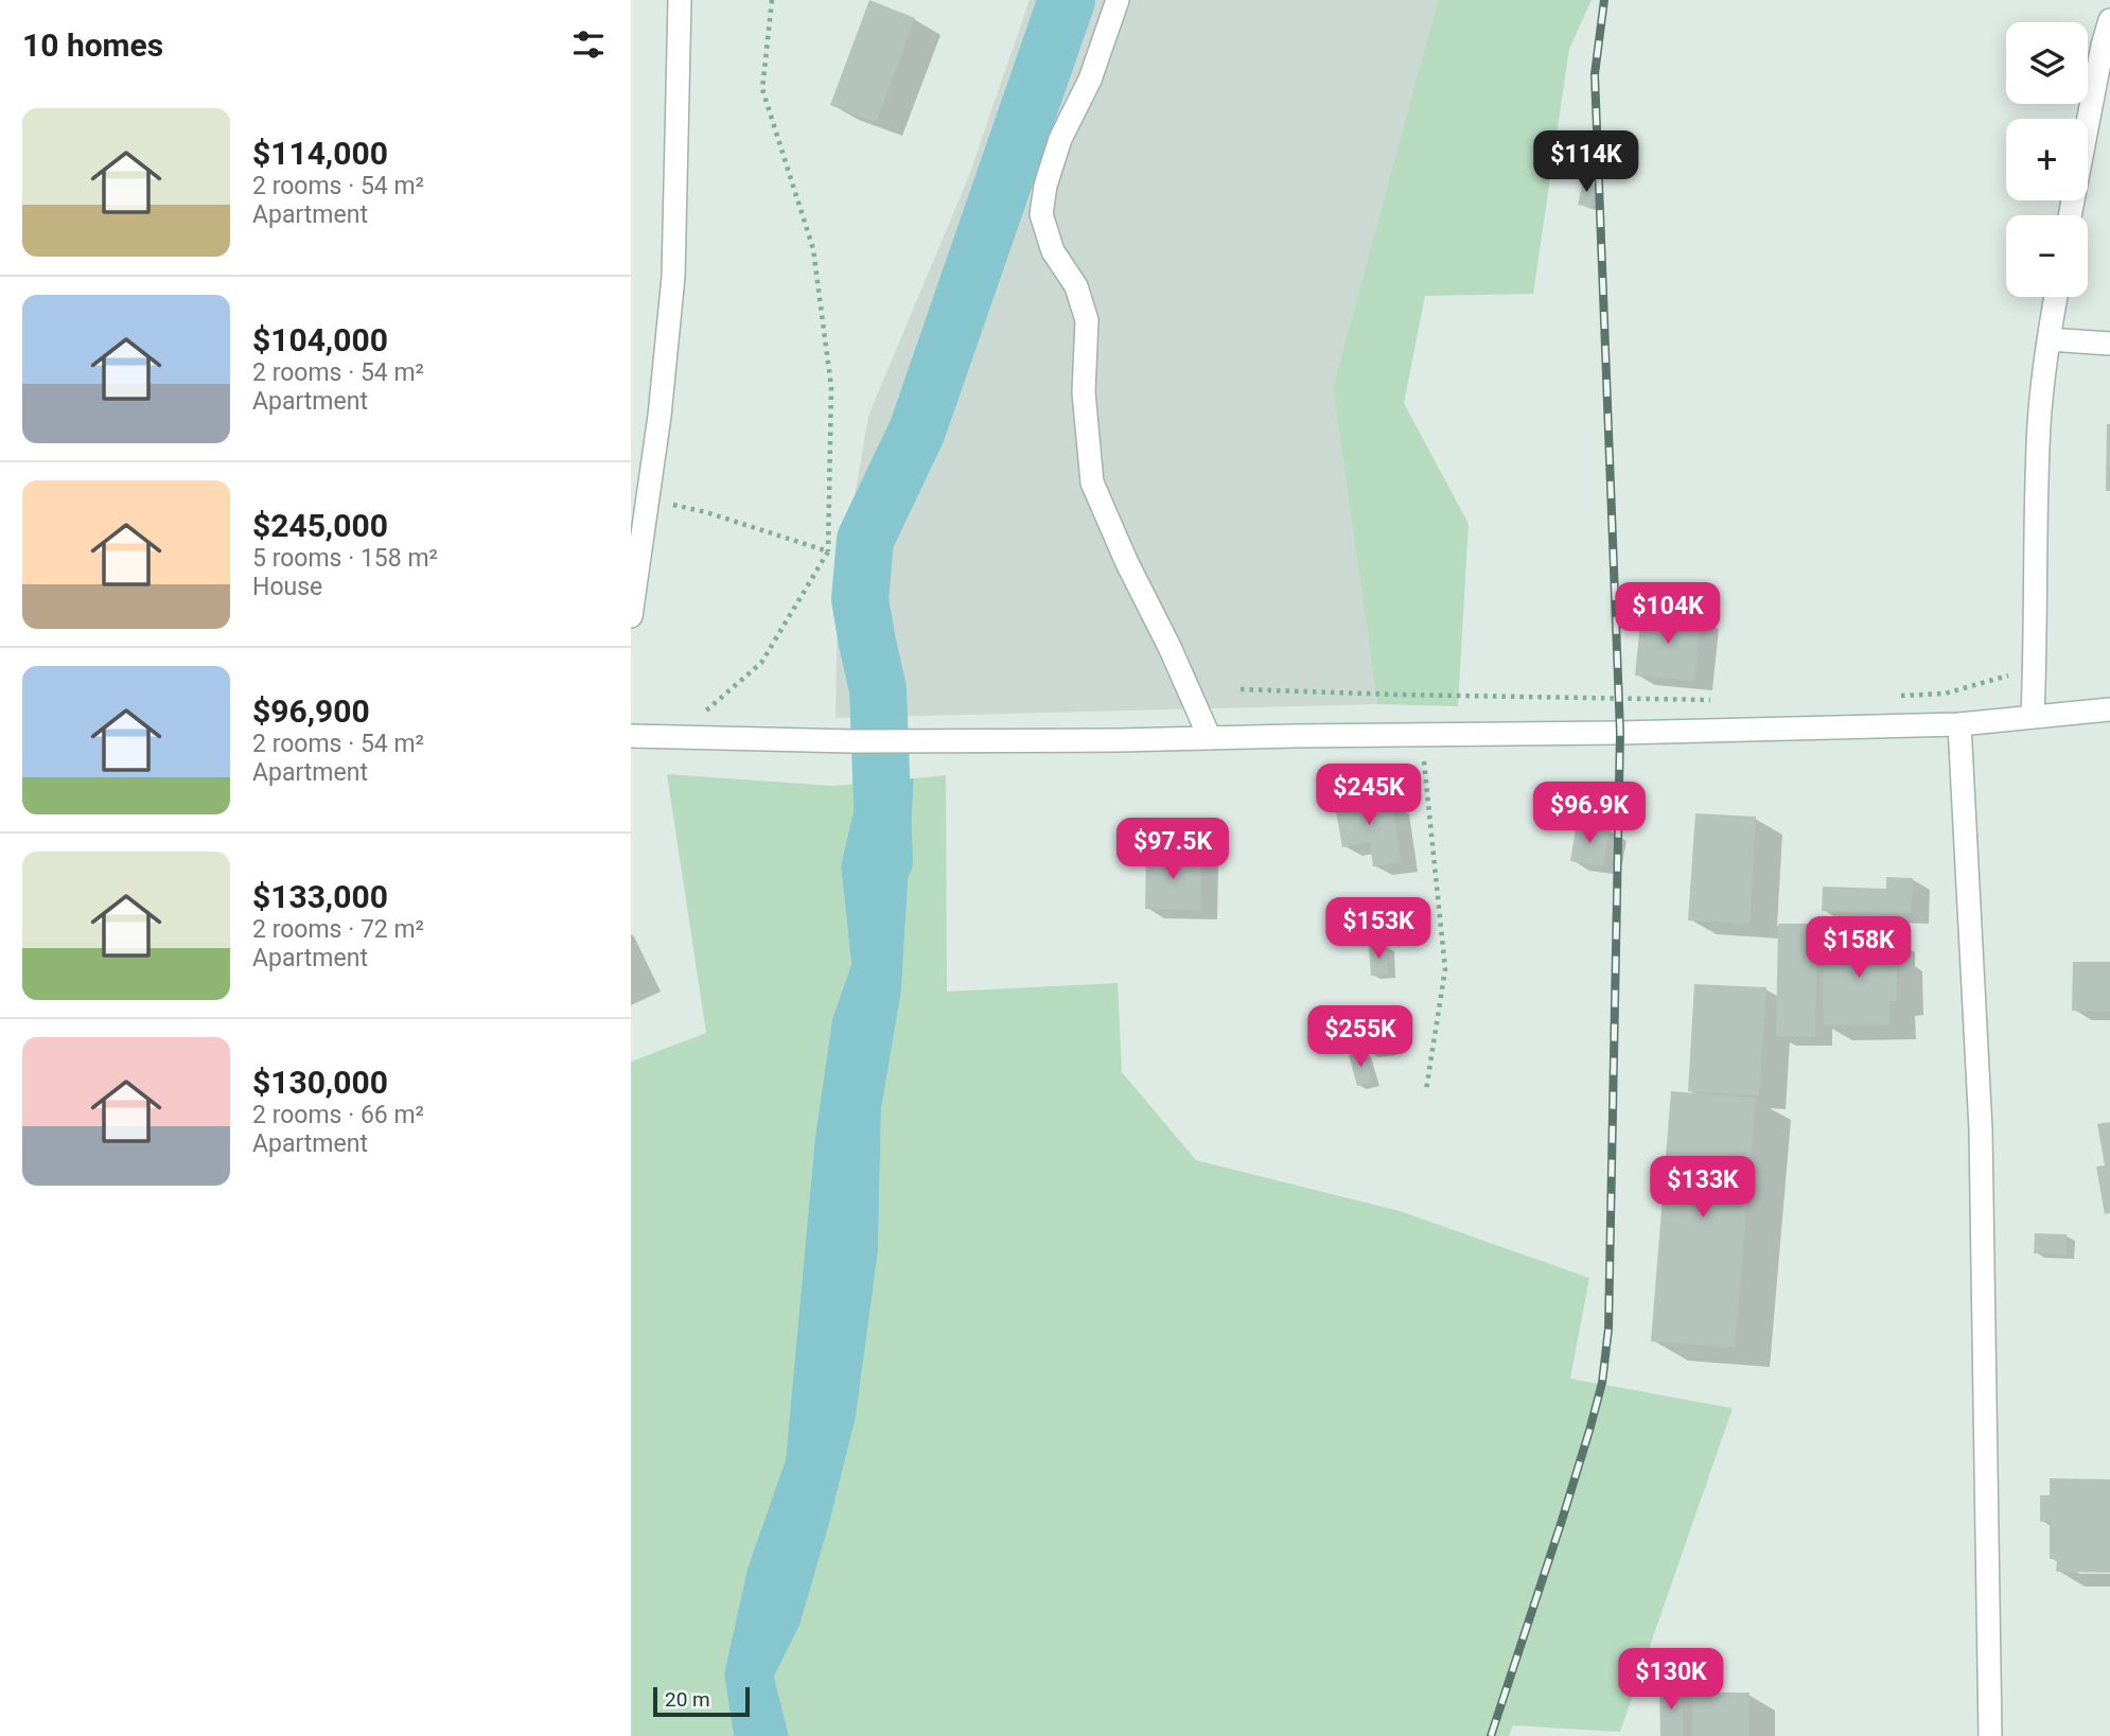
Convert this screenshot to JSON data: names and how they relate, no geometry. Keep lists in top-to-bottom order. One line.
{"scale_bar":"20 m","page":{"heading":"10 homes","map_buttons":["+","−"],"list":[{"name":"$114,000","note":"2 rooms · 54 m² · Apartment"},{"name":"$104,000","note":"2 rooms · 54 m² · Apartment"},{"name":"$245,000","note":"5 rooms · 158 m² · House"},{"name":"$96,900","note":"2 rooms · 54 m² · Apartment"},{"name":"$133,000","note":"2 rooms · 72 m² · Apartment"},{"name":"$130,000","note":"2 rooms · 66 m² · Apartment"}],"price":["$114K","$104K","$245K","$96.9K","$97.5K","$153K","$158K","$255K","$133K","$130K"],"scale":"20 m"}}
